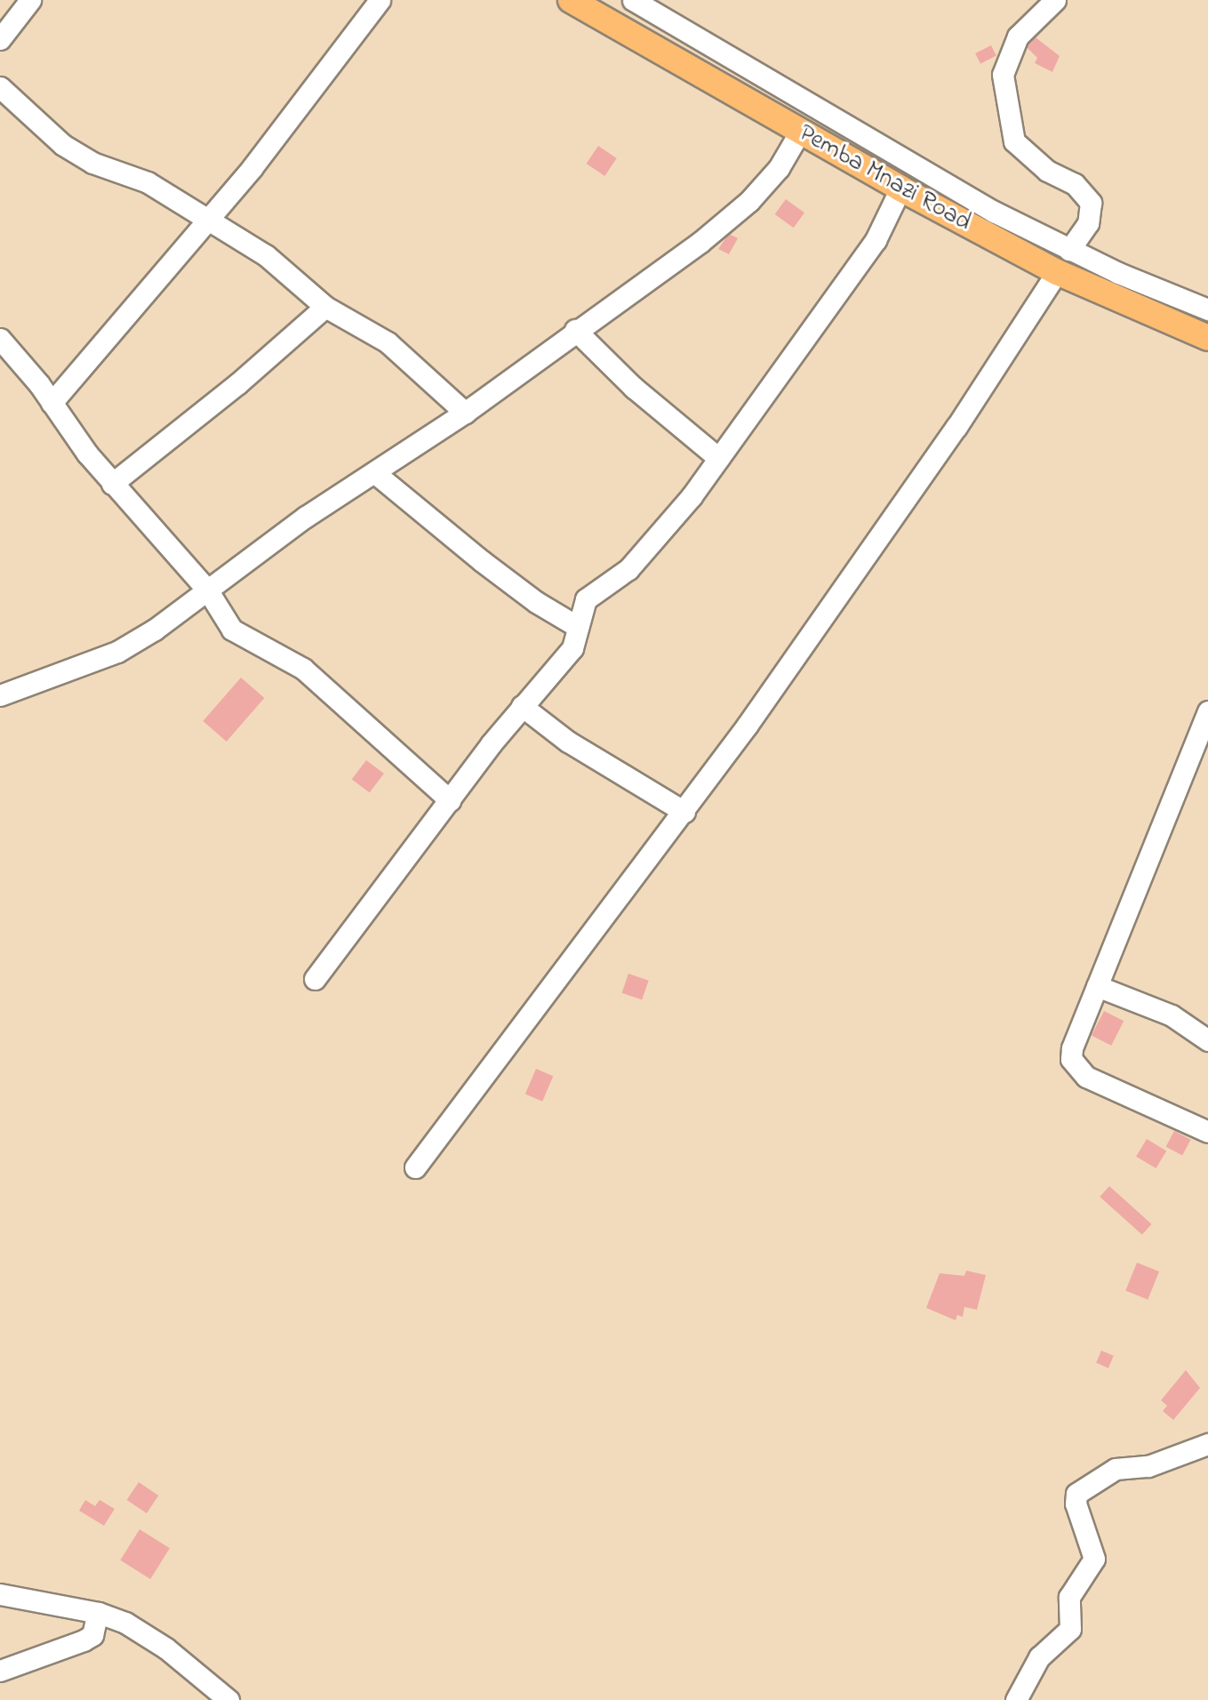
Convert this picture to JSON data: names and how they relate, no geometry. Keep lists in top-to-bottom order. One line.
{"streets":{"main road":["Pemba Mnazi Road"]}}
